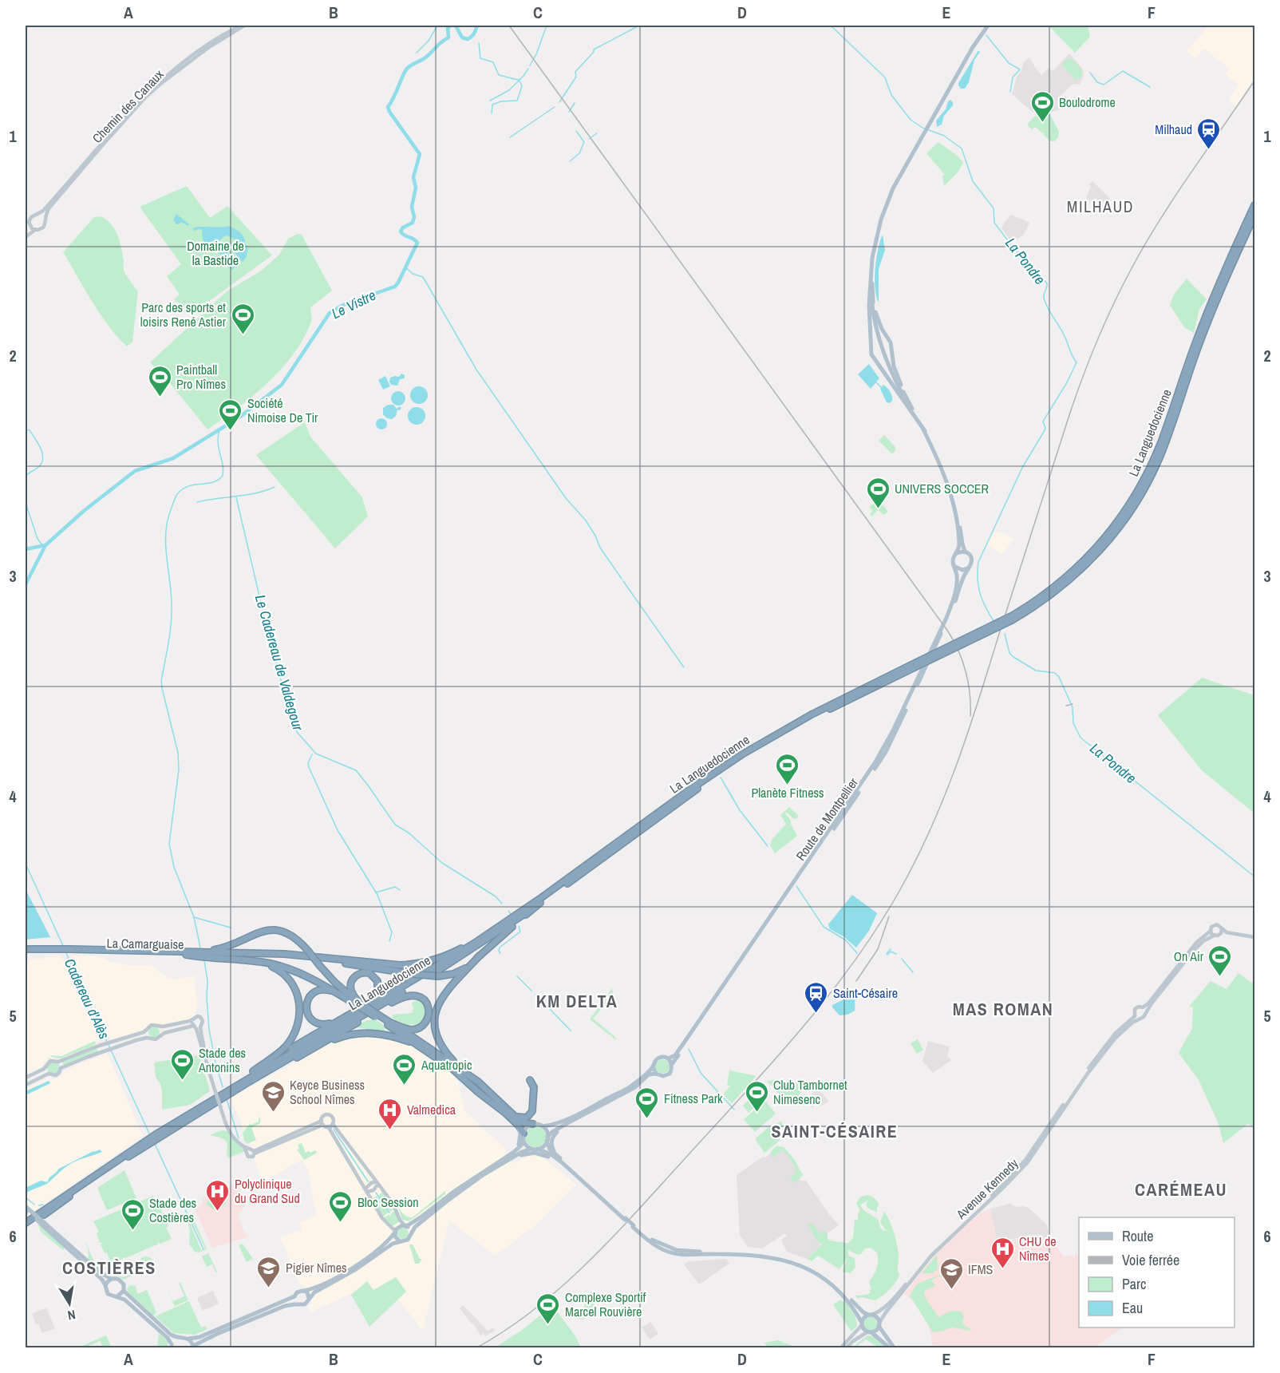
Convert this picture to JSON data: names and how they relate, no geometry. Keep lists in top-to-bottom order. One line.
{"streets":{"highway":["La Languedocienne","La Camarguaise"],"main road":["Chemin des Canaux","Route de Montpellier","Avenue Kennedy"]},"districts":["MILHAUD","KM DELTA","MAS ROMAN","SAINT-CÉSAIRE","CARÉMEAU","COSTIÈRES"],"water":["La Pondre","Le Vistre","Le Cadereau de Valdegour","Cadereau d'Alès"],"parks":["Domaine de la Bastide"],"places":{"sports":["Boulodrome","Parc des sports et loisirs René Astier","Paintball Pro Nîmes","Société Nimoise De Tir","UNIVERS SOCCER","Planète Fitness","On Air","Stade des Antonins","Aquatropic","Club Tambornet Nimesenc","Fitness Park","Bloc Session","Stade des Costières","Complexe Sportif Marcel Rouvière"],"station":["Milhaud","Saint-Césaire"],"school or university":["Keyce Business School Nîmes","Pigier Nîmes","IFMS"],"hospital":["Valmedica","Polyclinique du Grand Sud","CHU de Nîmes"]},"legend":["Route","Voie ferrée","Parc","Eau"],"north":"bottom","grid":{"columns":["A","B","C","D","E","F"],"rows":["1","2","3","4","5","6"]}}
